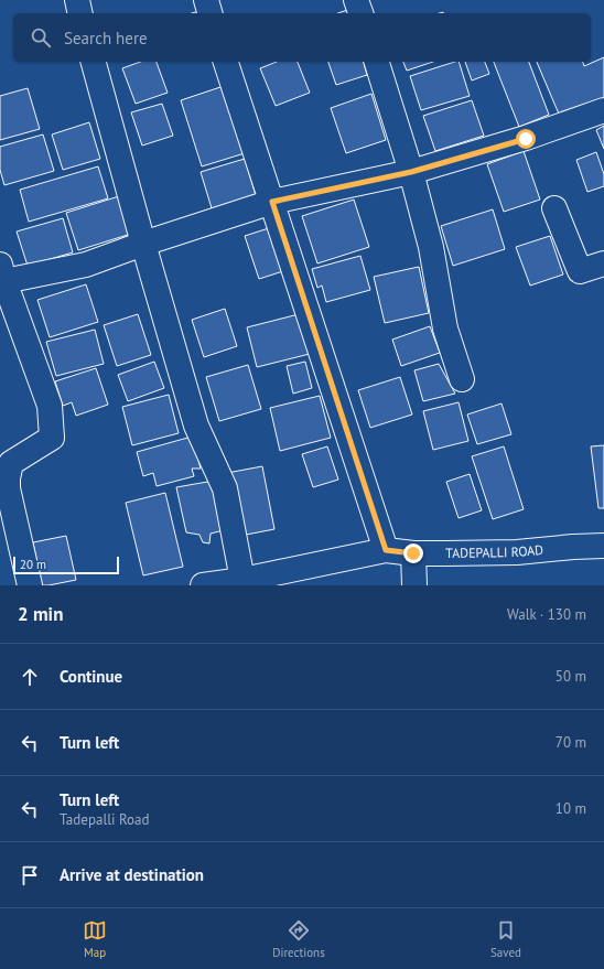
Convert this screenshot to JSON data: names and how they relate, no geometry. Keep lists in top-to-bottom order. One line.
{"streets":{"street":["TADEPALLI ROAD"]},"scale_bar":"20 m","page":{"search":"Search here","scale":"20 m","heading":["2 min","Walk · 130 m"],"list":[["Continue","50 m"],["Turn left","70 m"],["Turn left","Tadepalli Road","10 m"],"Arrive at destination"],"nav":["Map","Directions","Saved"]}}
